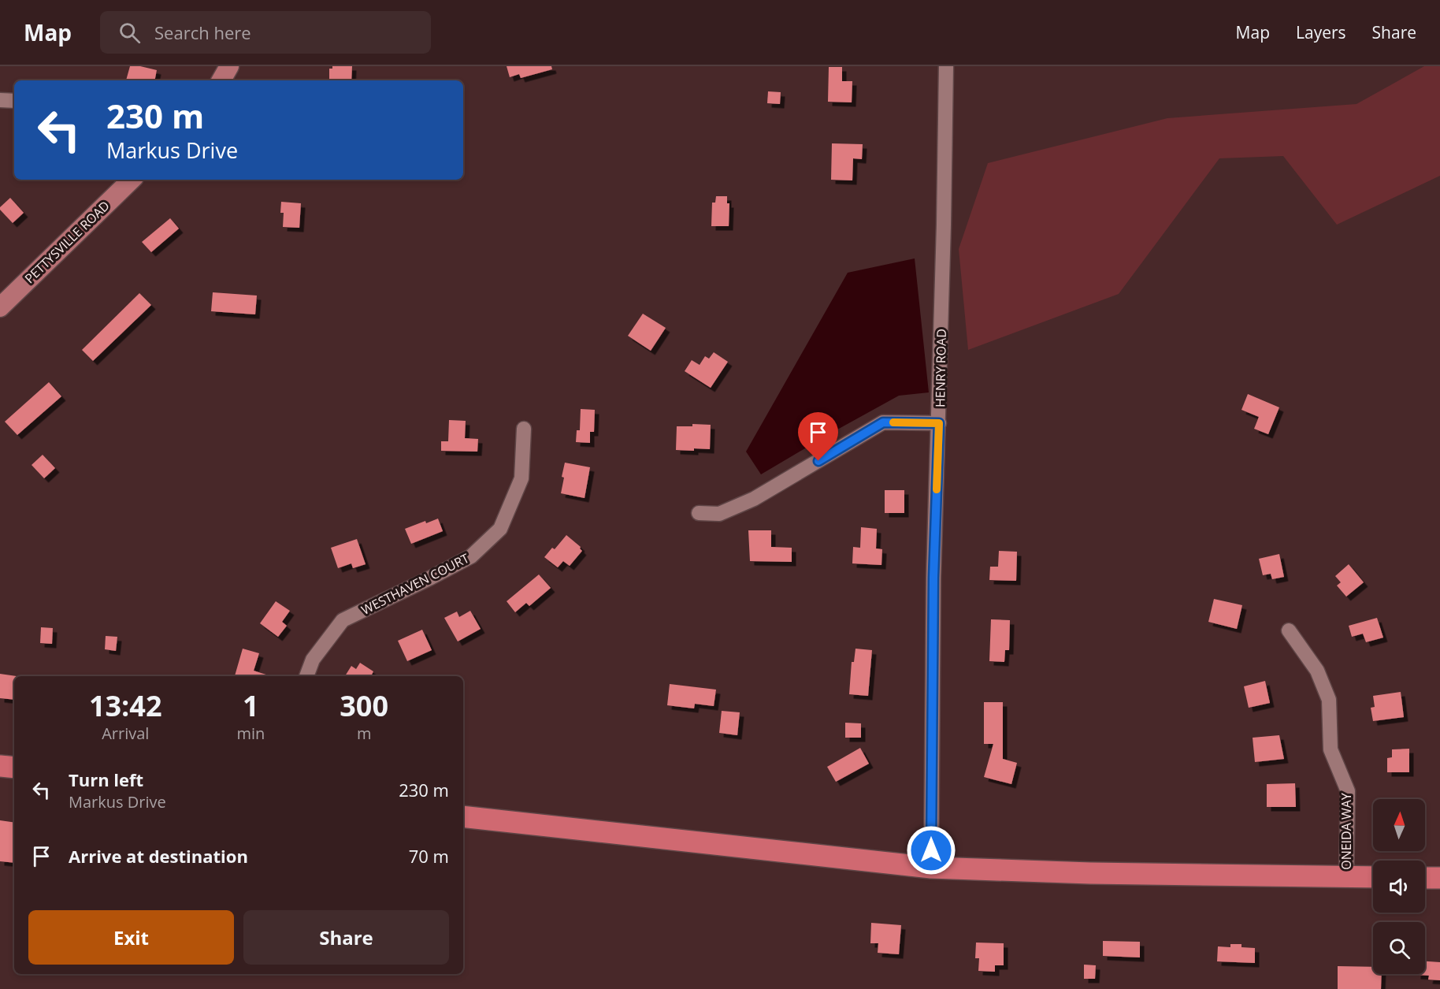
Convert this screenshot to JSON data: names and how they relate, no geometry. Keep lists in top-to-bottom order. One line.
{"streets":{"main road":["PETTYSVILLE ROAD"],"street":["HENRY ROAD","WESTHAVEN COURT","ONEIDA WAY"]},"north":"top","page":{"header":"Map","search":"Search here","nav":["Map","Layers","Share"],"turn":["230 m","Markus Drive"],"eta":["13:42","Arrival","1","min","300","m"],"list":[{"name":"Turn left","note":"Markus Drive","value":"230 m"},{"name":"Arrive at destination","value":"70 m"}],"buttons":["Exit","Share"]}}
